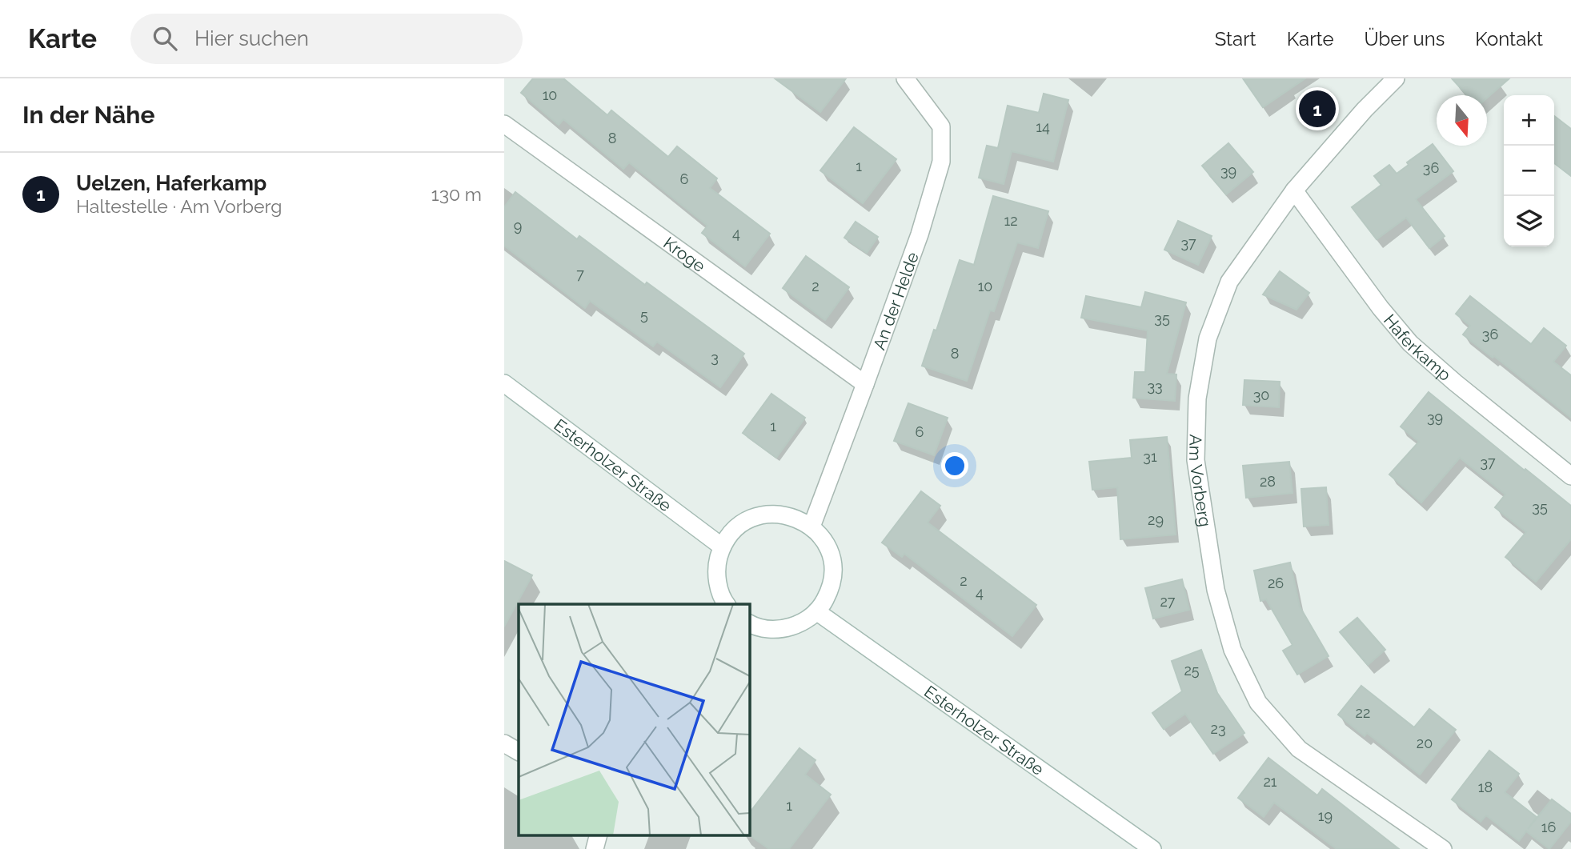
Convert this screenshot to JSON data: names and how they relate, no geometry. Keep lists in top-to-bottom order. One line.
{"streets":{"street":["Kroge","An der Helde","Haferkamp","Esterholzer Straße","Am Vorberg"]},"crossings":[["Kroge","An der Helde"],["Haferkamp","Am Vorberg"]],"house_numbers":["10","14","8","1","36","39","6","12","9","4","37","7","2","10","5","35","36","8","3","33","30","39","1","6","31","37","28","35","29","2","26","4","27","25","22","23","20","21","18","1","19","16"],"north":"bottom","page":{"header":"Karte","search":"Hier suchen","nav":["Start","Karte","Über uns","Kontakt"],"heading":"In der Nähe","pins":"1","map_buttons":["+","−"],"list":[{"mark":"1","name":"Uelzen, Haferkamp","note":"Haltestelle · Am Vorberg","value":"130 m"}]}}
